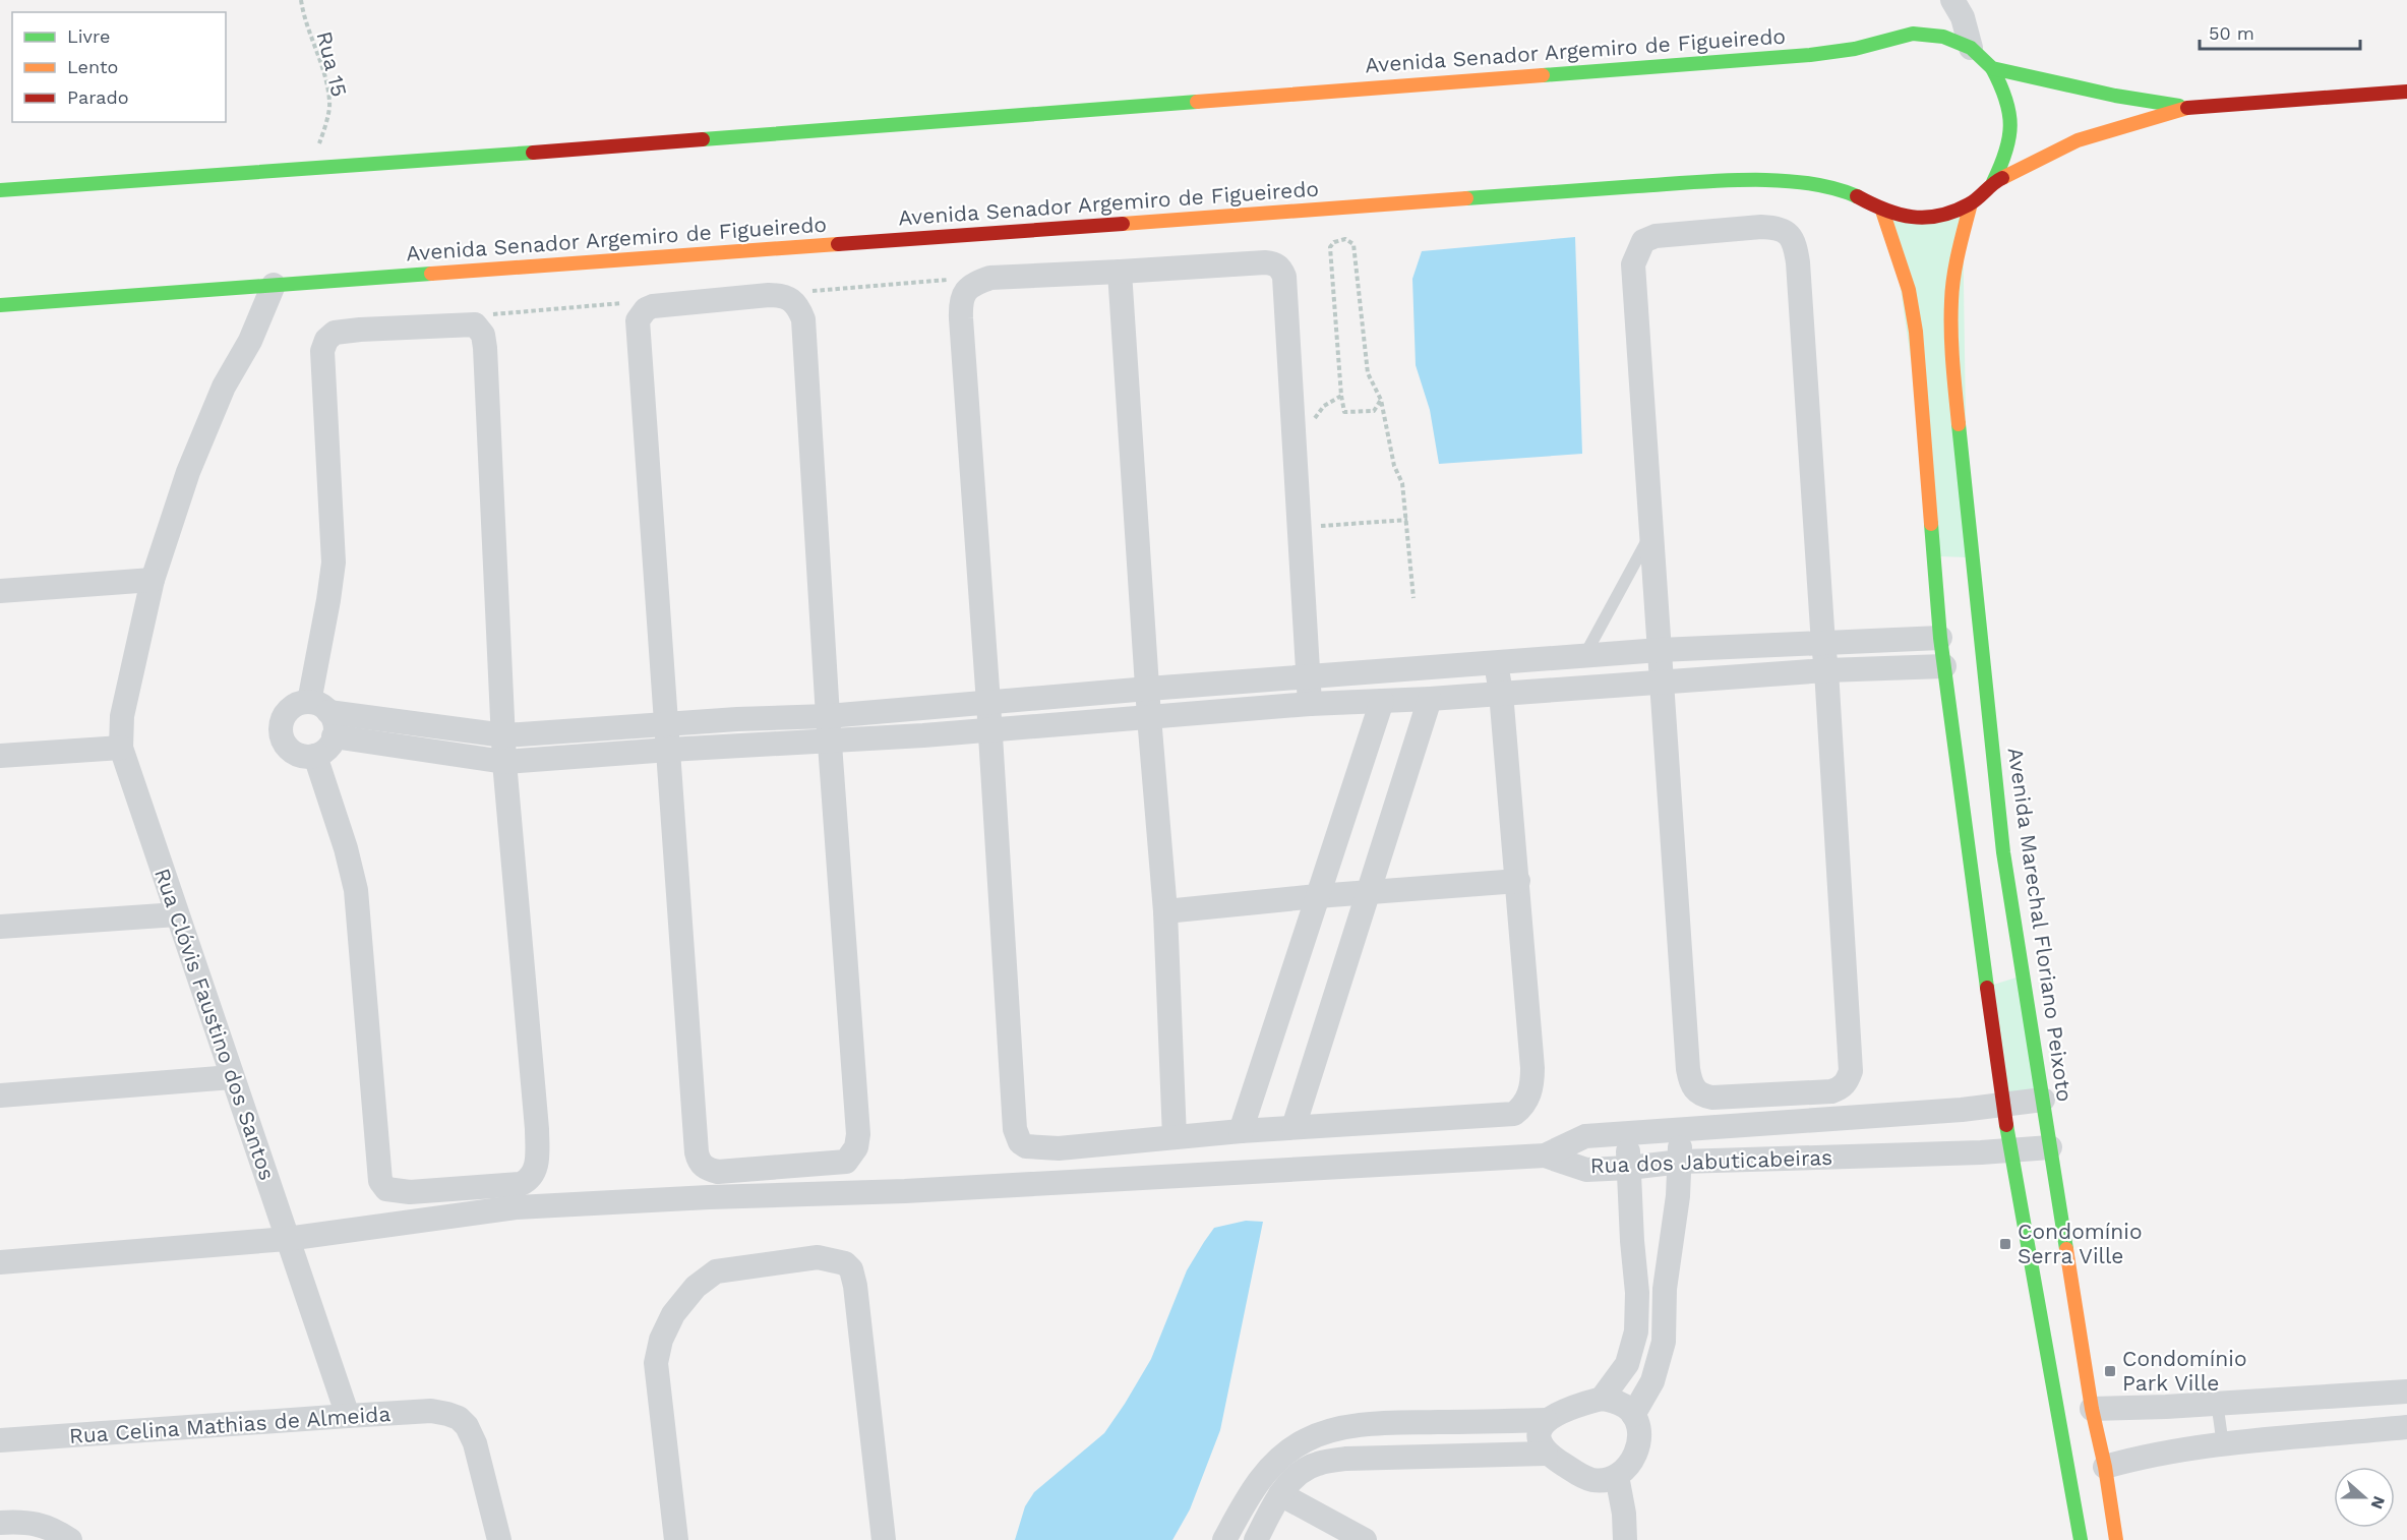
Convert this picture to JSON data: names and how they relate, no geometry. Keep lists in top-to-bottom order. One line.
{"streets":{"main road":["Avenida Senador Argemiro de Figueiredo","Avenida Marechal Floriano Peixoto"],"street":["Rua Clóvis Faustino dos Santos","Rua dos Jabuticabeiras","Rua Celina Mathias de Almeida"],"path":["Rua 15"]},"crossings":[["Avenida Senador Argemiro de Figueiredo","Rua 15"],["Avenida Senador Argemiro de Figueiredo","Avenida Marechal Floriano Peixoto"],["Avenida Marechal Floriano Peixoto","Rua dos Jabuticabeiras"],["Rua Clóvis Faustino dos Santos","Rua Celina Mathias de Almeida"]],"places":{"transit":["Condomínio Serra Ville","Condomínio Park Ville"]},"legend":["Livre","Lento","Parado"],"scale_bar":"50 m","north":"right"}
